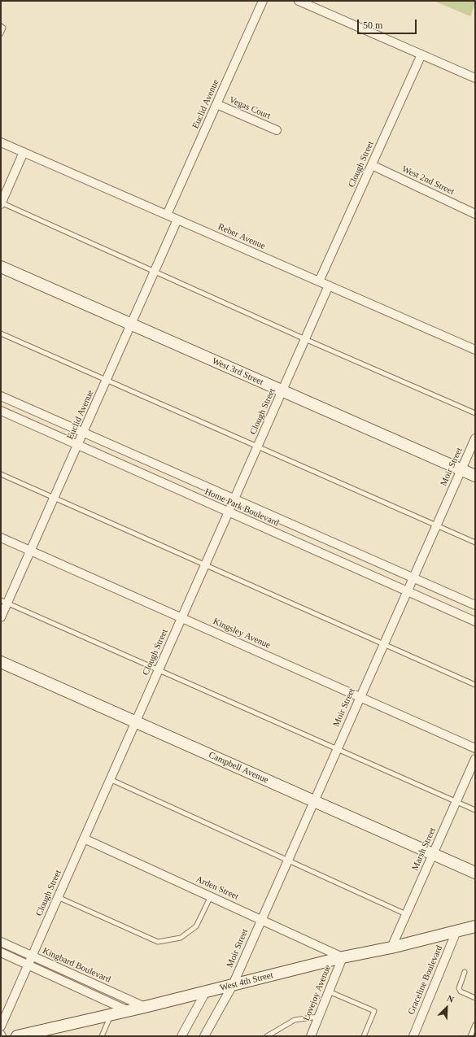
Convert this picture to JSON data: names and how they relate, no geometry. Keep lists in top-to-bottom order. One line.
{"streets":{"main road":["West 3rd Street","Campbell Avenue","West 4th Street"],"street":["Euclid Avenue","Vegas Court","Clough Street","West 2nd Street","Reber Avenue","Moir Street","Home Park Boulevard","Kingsley Avenue","Marsh Street","Arden Street","Kingbard Boulevard","Graceline Boulevard","Lovejoy Avenue"]},"crossings":[["Euclid Avenue","Vegas Court"],["Euclid Avenue","Reber Avenue"],["Euclid Avenue","West 3rd Street"],["Euclid Avenue","Home Park Boulevard"],["Euclid Avenue","Kingsley Avenue"],["Clough Street","West 2nd Street"],["Clough Street","Reber Avenue"],["Clough Street","West 3rd Street"],["Clough Street","Home Park Boulevard"],["Clough Street","Kingsley Avenue"],["Clough Street","Campbell Avenue"],["Clough Street","Arden Street"],["Clough Street","Kingbard Boulevard"],["West 3rd Street","Moir Street"],["Moir Street","Home Park Boulevard"],["Moir Street","Kingsley Avenue"],["Moir Street","Campbell Avenue"],["Moir Street","Arden Street"],["Moir Street","West 4th Street"],["Campbell Avenue","Marsh Street"],["Marsh Street","West 4th Street"],["Arden Street","West 4th Street"],["Arden Street","Lovejoy Avenue"],["Kingbard Boulevard","West 4th Street"],["Graceline Boulevard","West 4th Street"],["West 4th Street","Lovejoy Avenue"]],"scale_bar":"50 m","north":"top right"}
